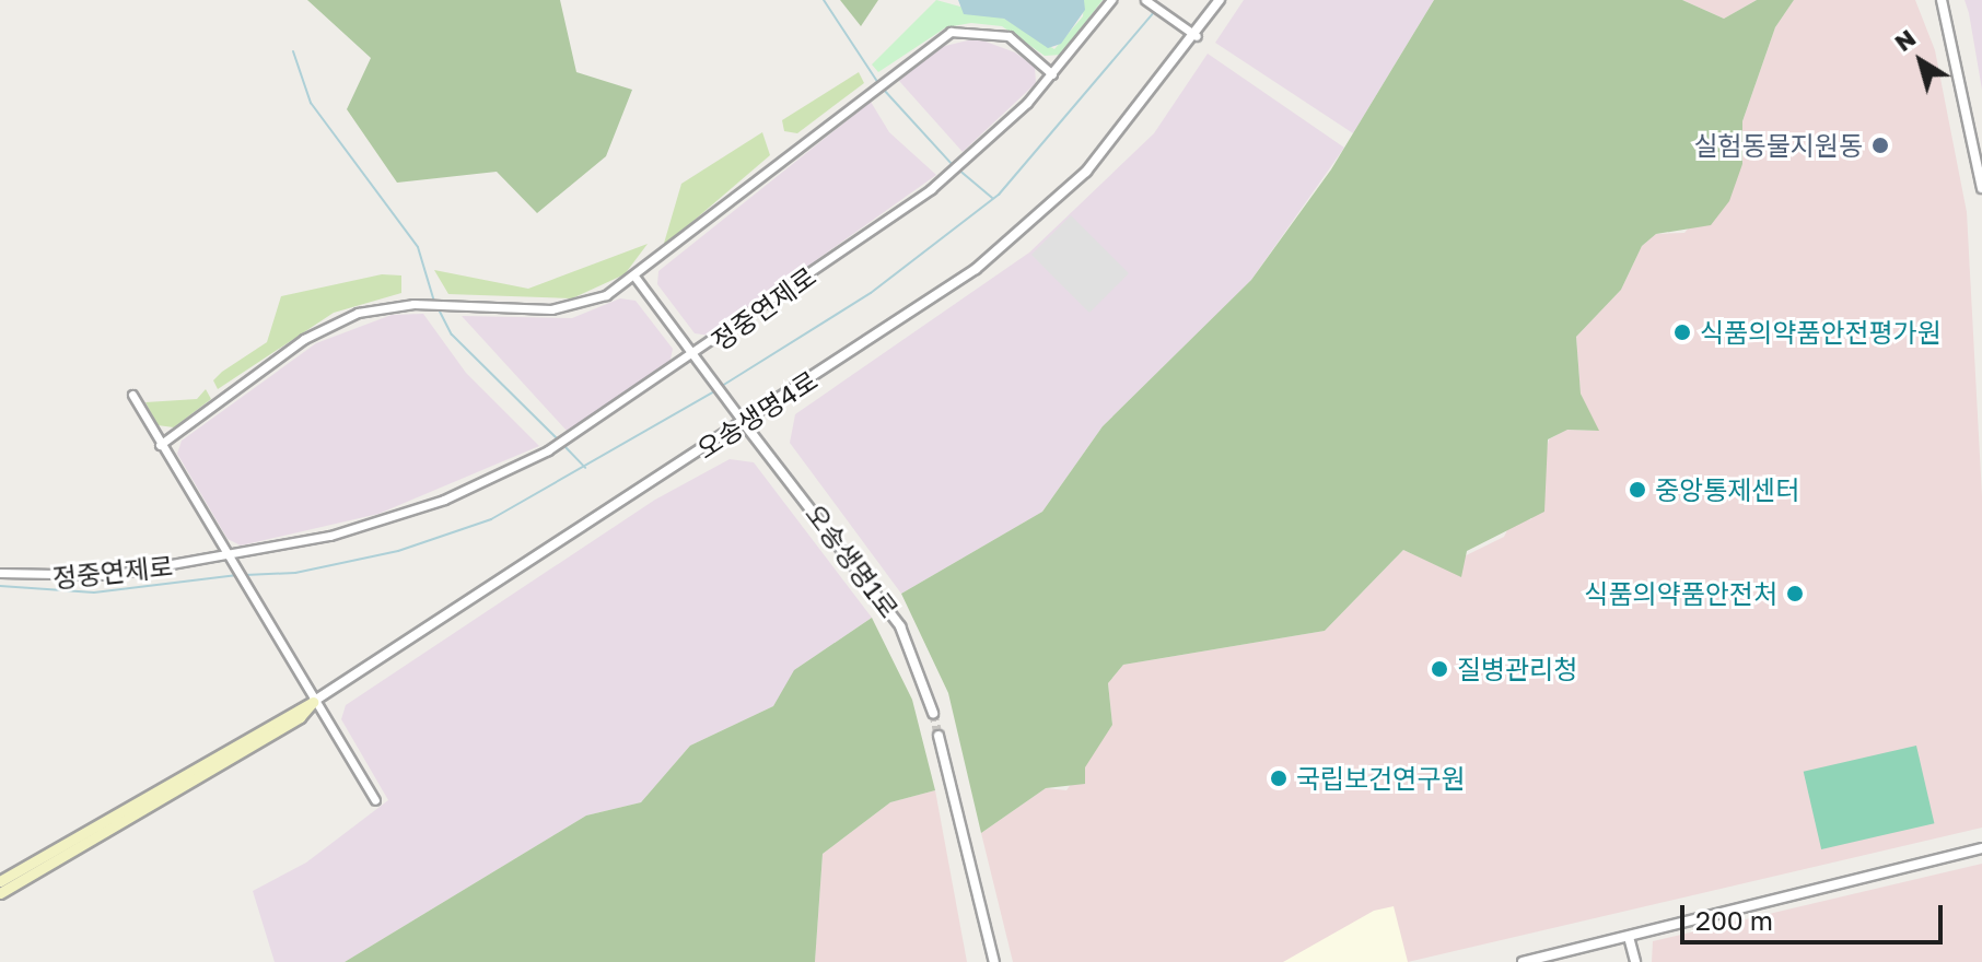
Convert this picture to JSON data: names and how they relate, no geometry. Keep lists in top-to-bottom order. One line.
{"streets":{"street":["정중연제로","오송생명4로","오송생명1로"]},"crossings":[["오송생명4로","오송생명1로"]],"places":["실험동물지원동","식품의약품안전평가원","중앙통제센터","식품의약품안전처","질병관리청","국립보건연구원"],"scale_bar":"200 m","north":"top left"}
